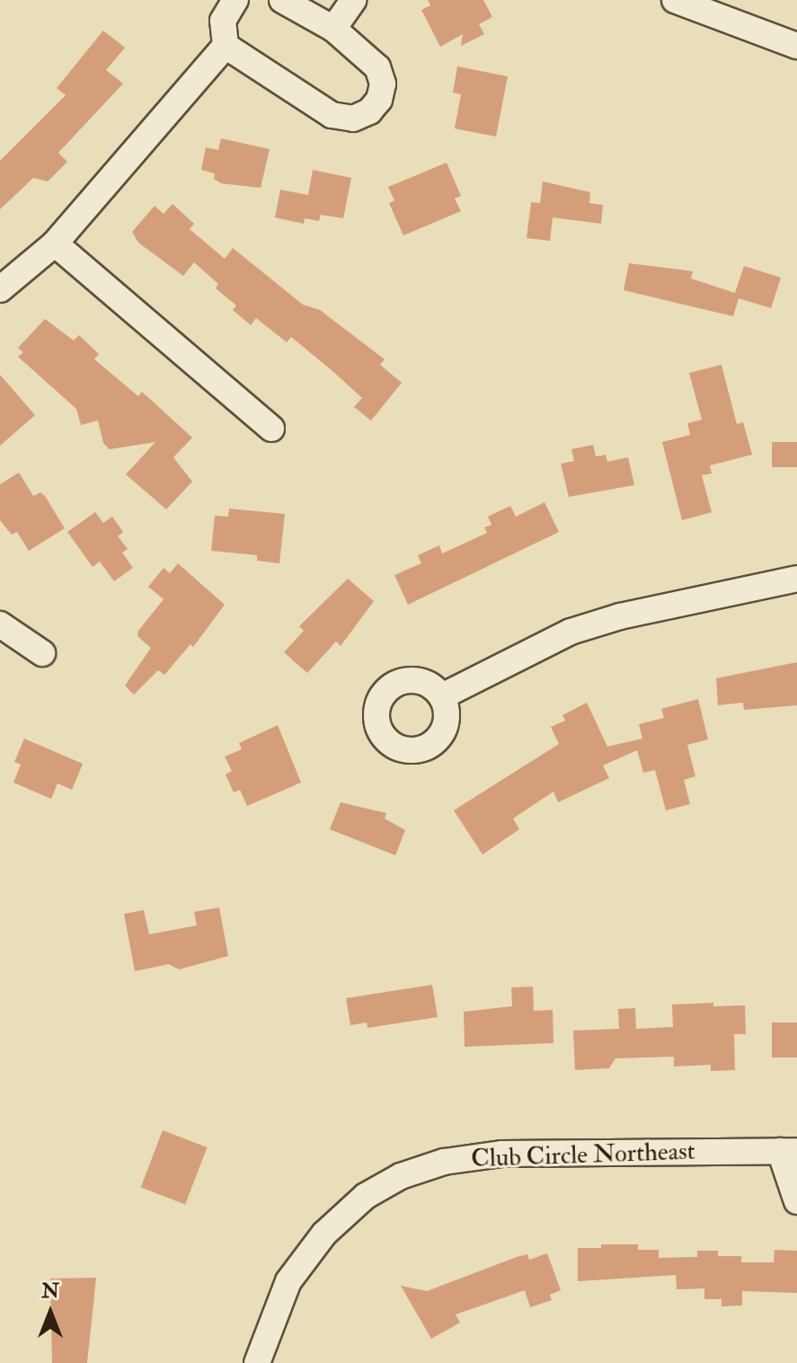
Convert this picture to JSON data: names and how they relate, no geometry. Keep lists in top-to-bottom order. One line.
{"streets":{"street":["Club Circle Northeast"]},"north":"top"}
